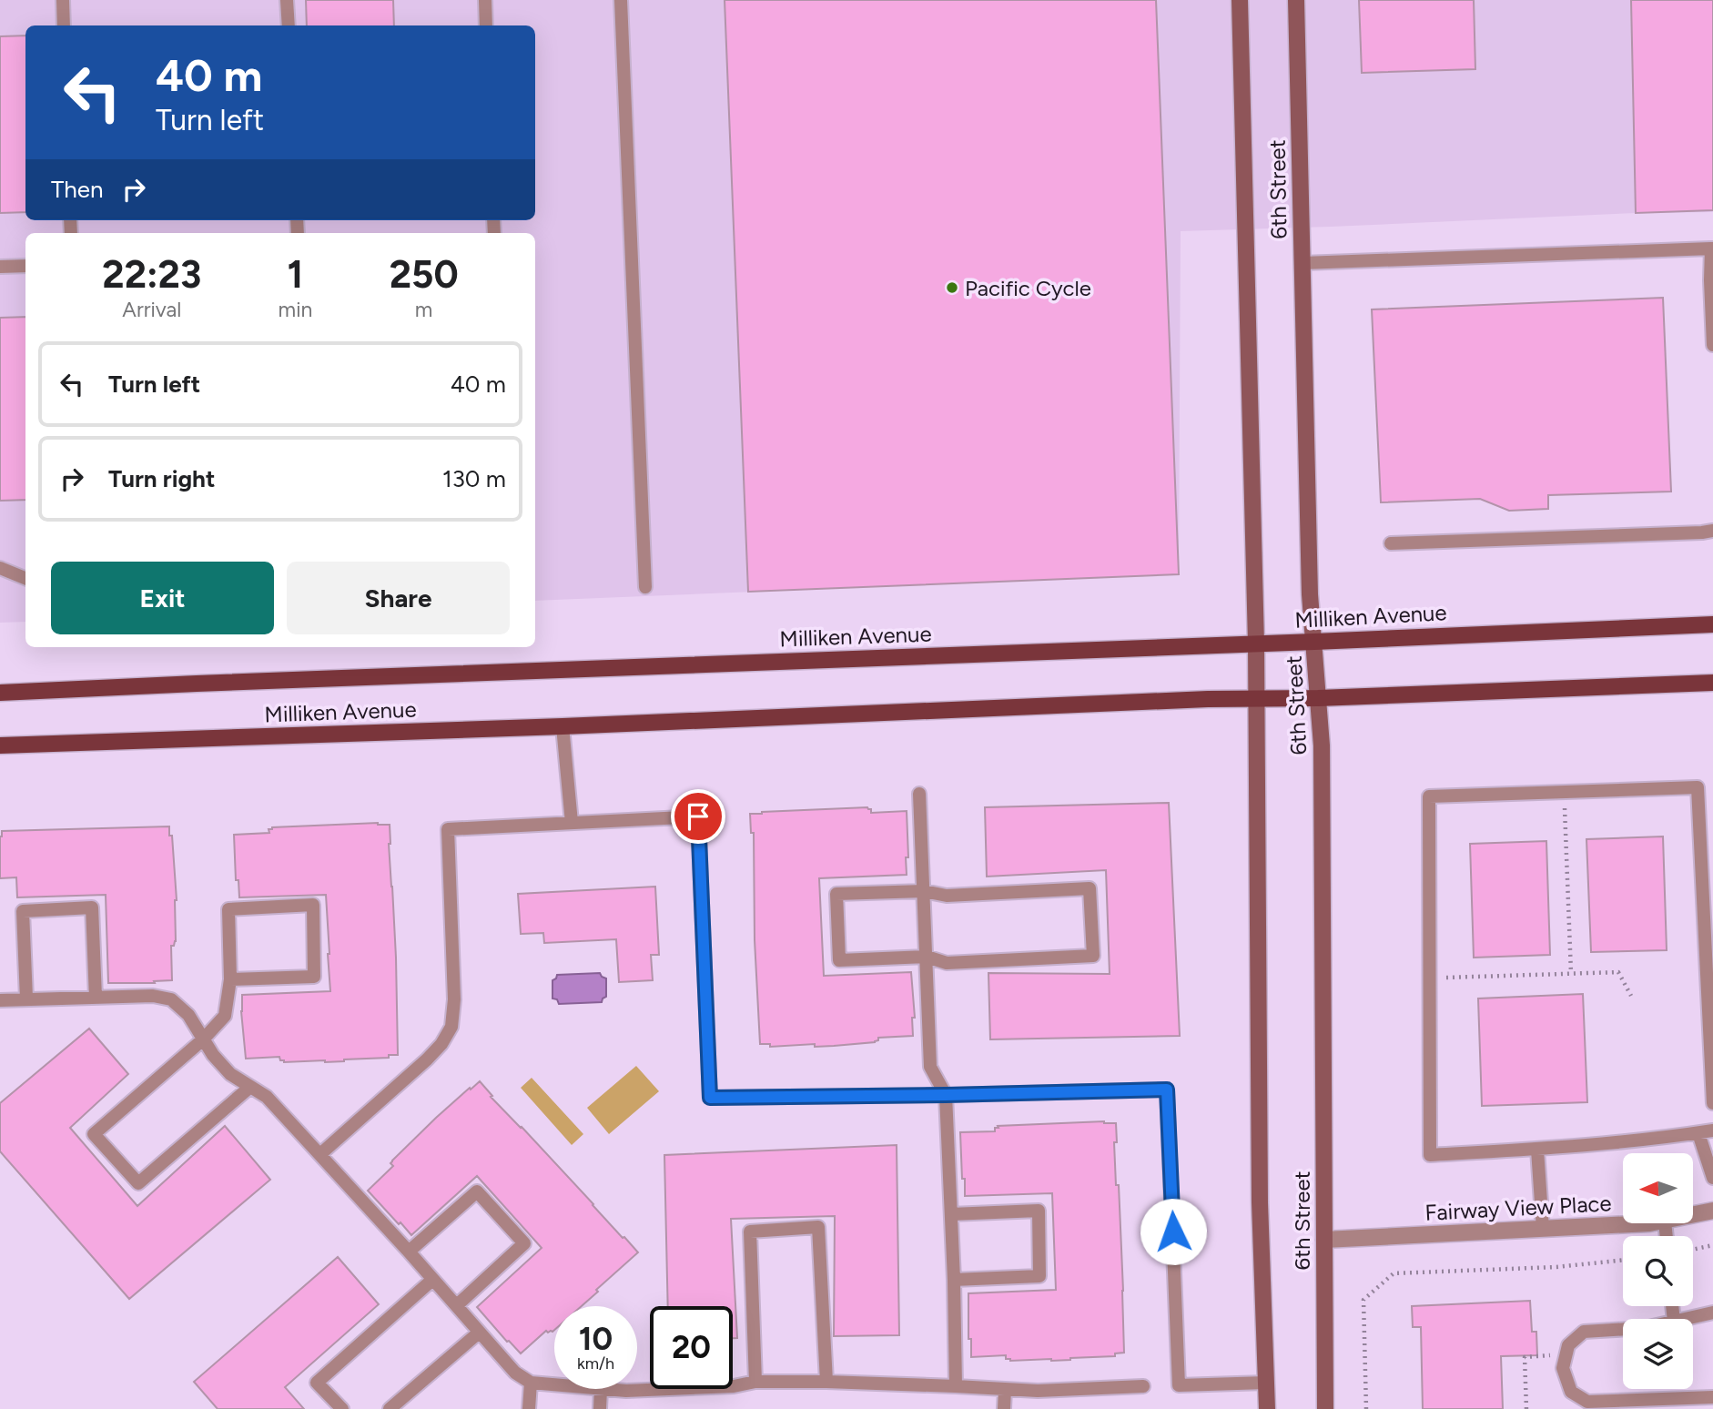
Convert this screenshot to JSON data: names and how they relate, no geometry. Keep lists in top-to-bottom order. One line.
{"streets":{"main road":["6th Street","Milliken Avenue"],"street":["Fairway View Place"]},"crossings":[["6th Street","Milliken Avenue"],["6th Street","Fairway View Place"]],"places":["Pacific Cycle"],"north":"left","page":{"turn":["40 m","Turn left"],"then":"Then","eta":["22:23","Arrival","1","min","250","m"],"list":[{"name":"Turn left","value":"40 m"},{"name":"Turn right","value":"130 m"}],"buttons":["Exit","Share"],"speed":"10 km/h","limit":"20"}}
